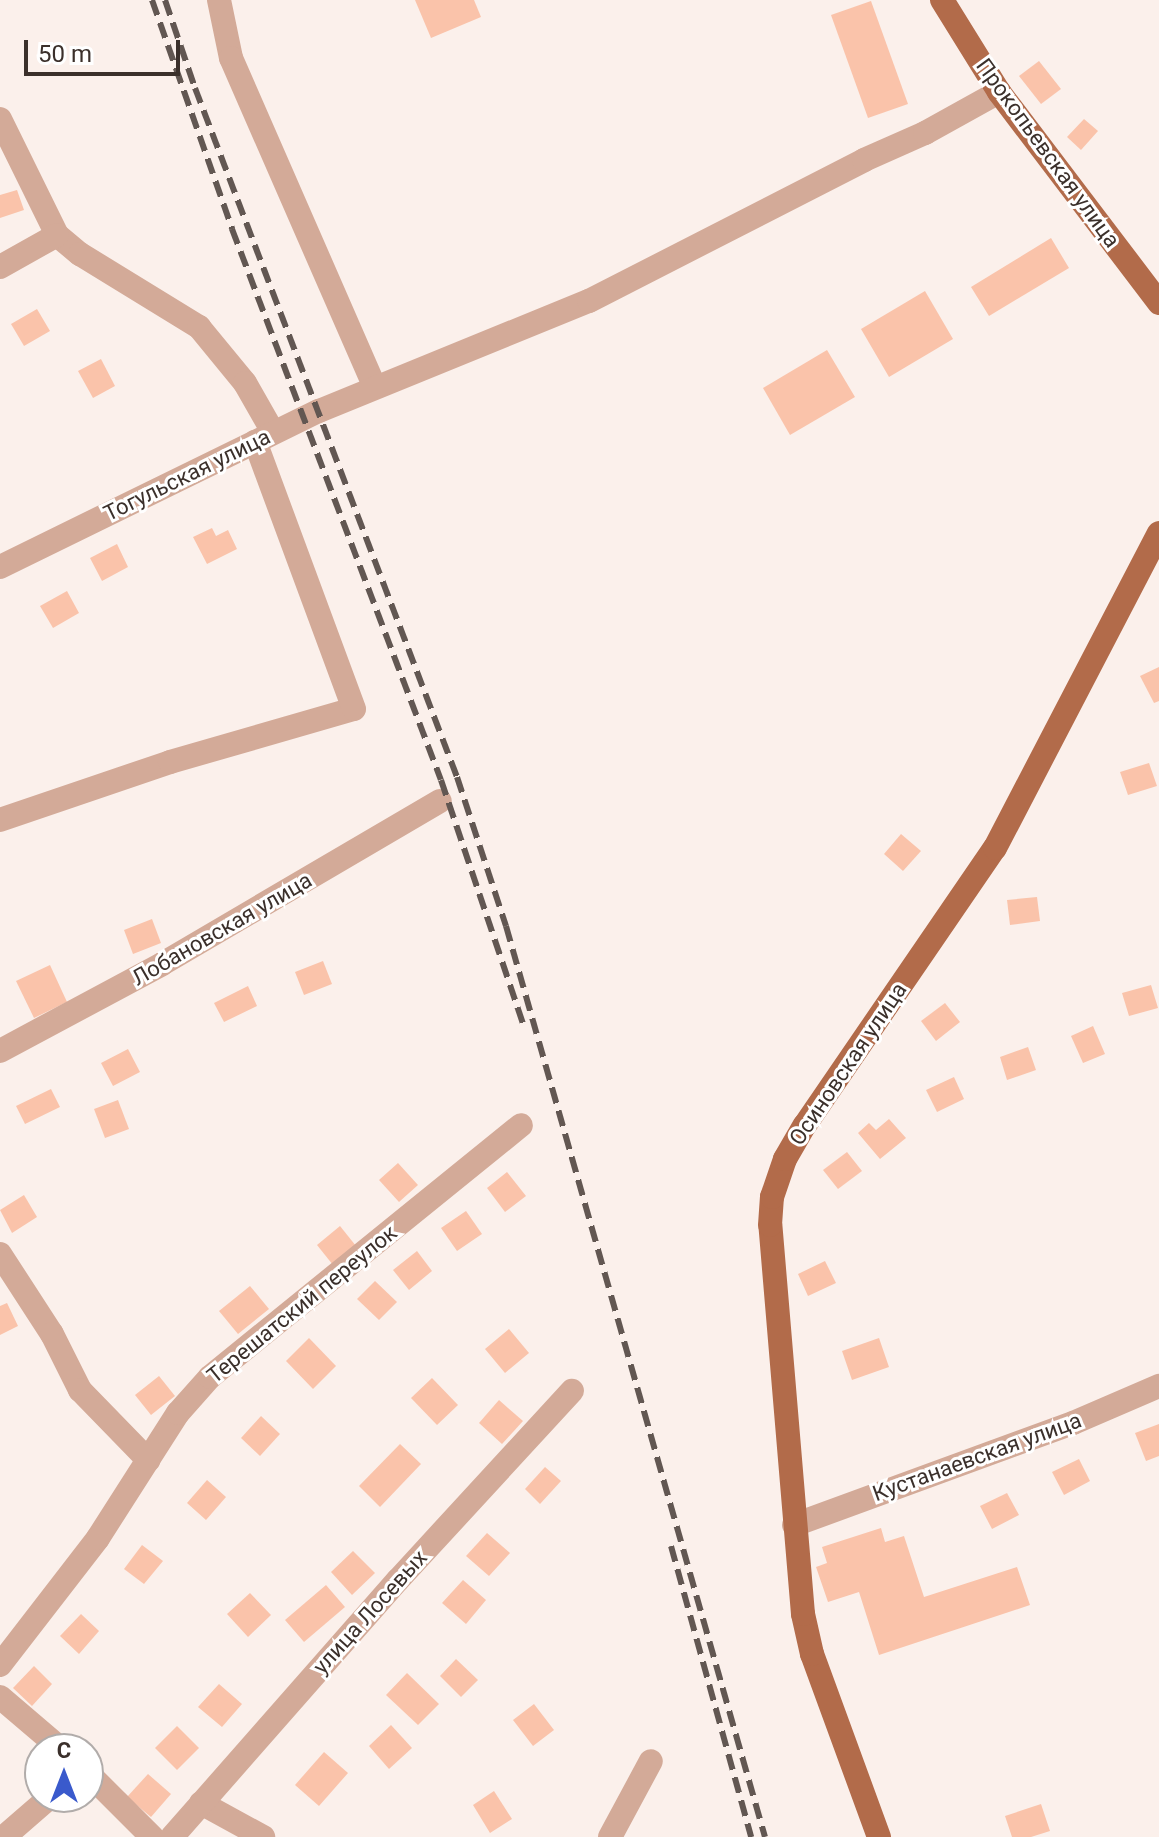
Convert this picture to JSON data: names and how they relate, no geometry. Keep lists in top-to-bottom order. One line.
{"streets":{"main road":["Прокопьевская улица","Осиновская улица"],"street":["Тогульская улица","Лобановская улица","Терешатский переулок","Кустанаевская улица","улица Лосевых"]},"crossings":[["Прокопьевская улица","Тогульская улица"],["Осиновская улица","Кустанаевская улица"]],"scale_bar":"50 m","north":"top"}
